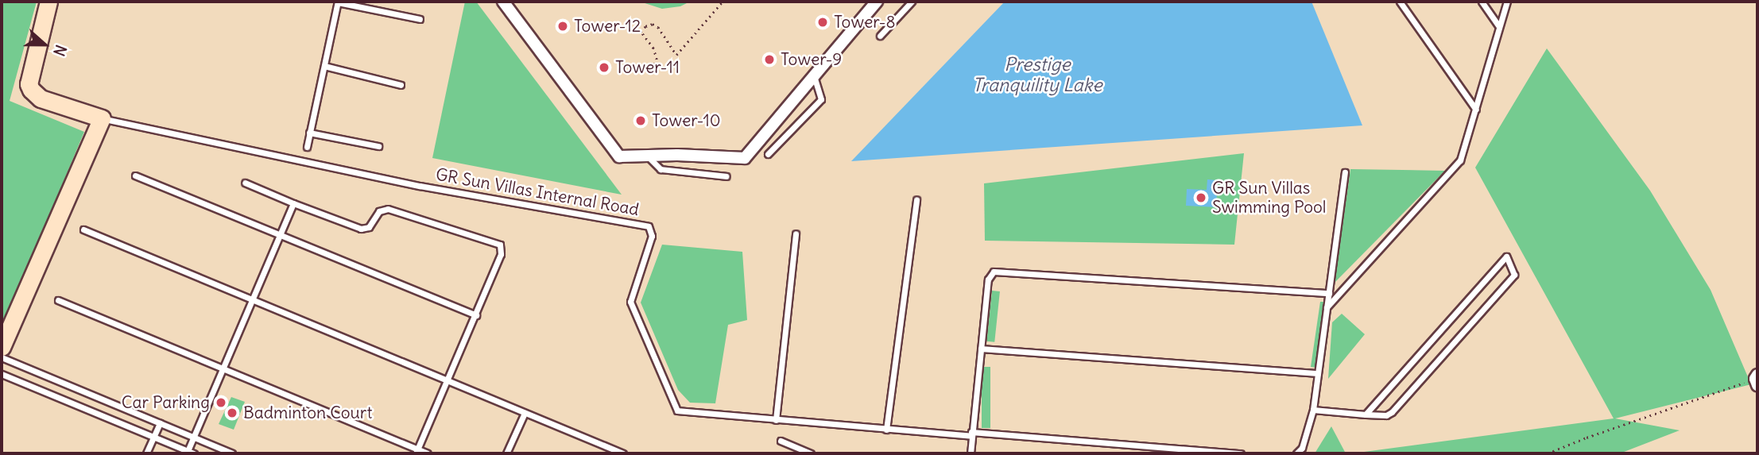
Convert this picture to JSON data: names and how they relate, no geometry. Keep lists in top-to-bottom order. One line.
{"streets":{"lane":["GR Sun Villas Internal Road"]},"water":["Prestige Tranquility Lake"],"places":["Tower-8","Tower-12","Tower-9","Tower-11","Tower-10","GR Sun Villas Swimming Pool","Car Parking","Badminton Court"],"north":"right"}
